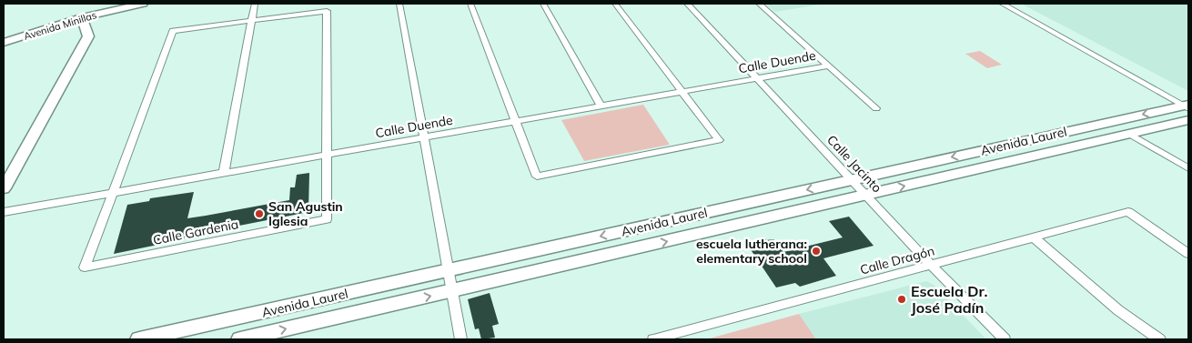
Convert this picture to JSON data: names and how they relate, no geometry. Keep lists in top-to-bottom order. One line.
{"streets":{"street":["Avenida Minillas","Calle Duende","Avenida Laurel","Calle Jacinto","Calle Gardenia","Calle Dragón"]},"crossings":[["Calle Duende","Calle Jacinto"],["Calle Duende","Calle Gardenia"],["Avenida Laurel","Calle Jacinto"],["Calle Jacinto","Calle Dragón"]],"places":["San Agustin Iglesia","escuela lutherana: elementary school","Escuela Dr. José Padín"]}
